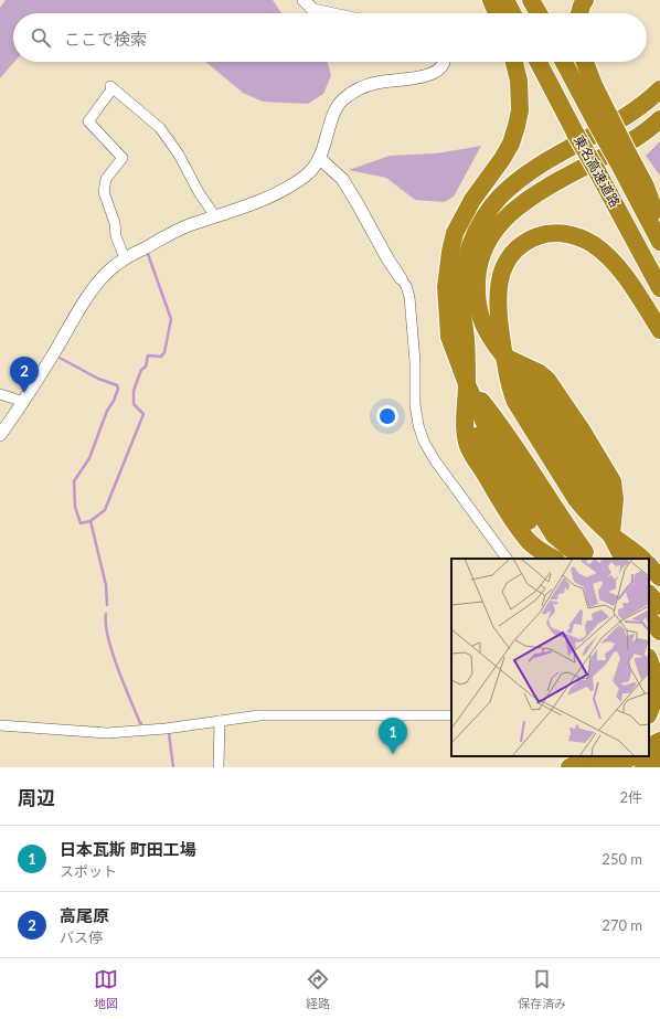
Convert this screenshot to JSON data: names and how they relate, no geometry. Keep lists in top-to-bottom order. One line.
{"streets":{"highway":["東名高速道路"]},"page":{"search":"ここで検索","pins":["2","1"],"heading":["周辺","2件"],"list":[{"mark":"1","name":"日本瓦斯 町田工場","note":"スポット","value":"250 m"},{"mark":"2","name":"高尾原","note":"バス停","value":"270 m"}],"nav":["地図","経路","保存済み"]}}
